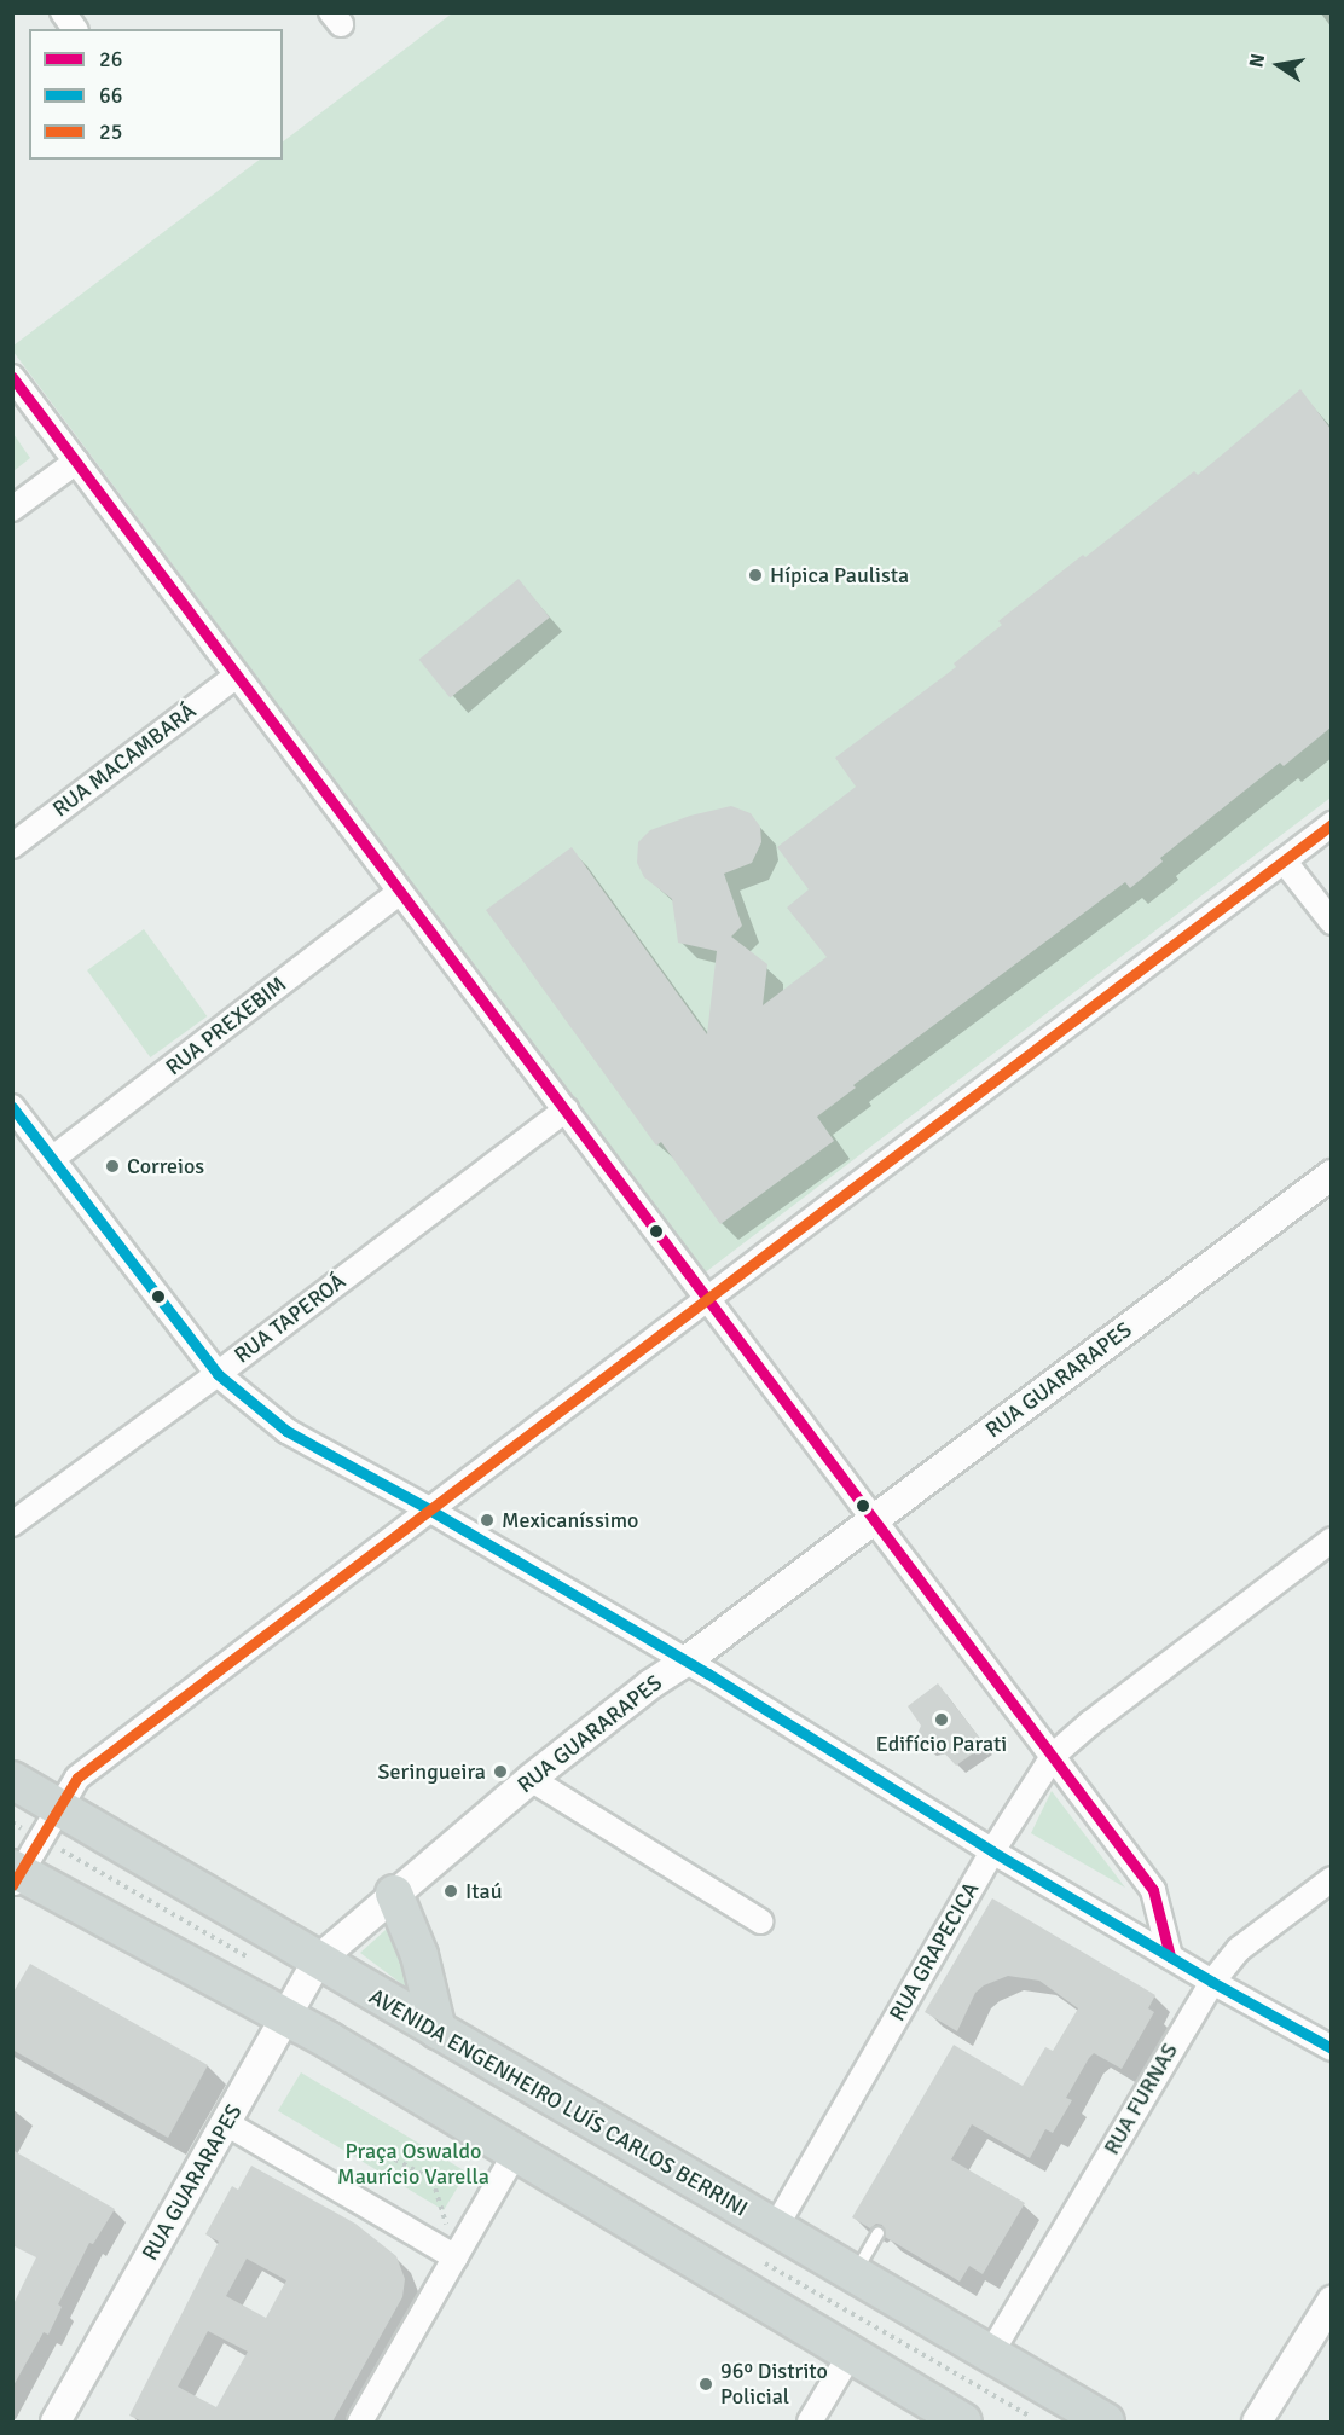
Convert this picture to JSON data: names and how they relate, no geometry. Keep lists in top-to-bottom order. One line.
{"streets":{"main road":["AVENIDA ENGENHEIRO LUÍS CARLOS BERRINI"],"street":["RUA MACAMBARÁ","RUA PREXEBIM","RUA TAPEROÁ","RUA GUARARAPES","RUA GRAPECICA","RUA FURNAS"]},"crossings":[["RUA GUARARAPES","AVENIDA ENGENHEIRO LUÍS CARLOS BERRINI"],["RUA GRAPECICA","AVENIDA ENGENHEIRO LUÍS CARLOS BERRINI"],["RUA FURNAS","AVENIDA ENGENHEIRO LUÍS CARLOS BERRINI"]],"parks":["Praça Oswaldo Maurício Varella"],"places":["Hípica Paulista","Correios","Mexicaníssimo","Edifício Parati","Seringueira","Itaú","96º Distrito Policial"],"lines":["transit line 26","transit line 25","transit line 66"],"legend":["26","66","25"],"north":"left"}
